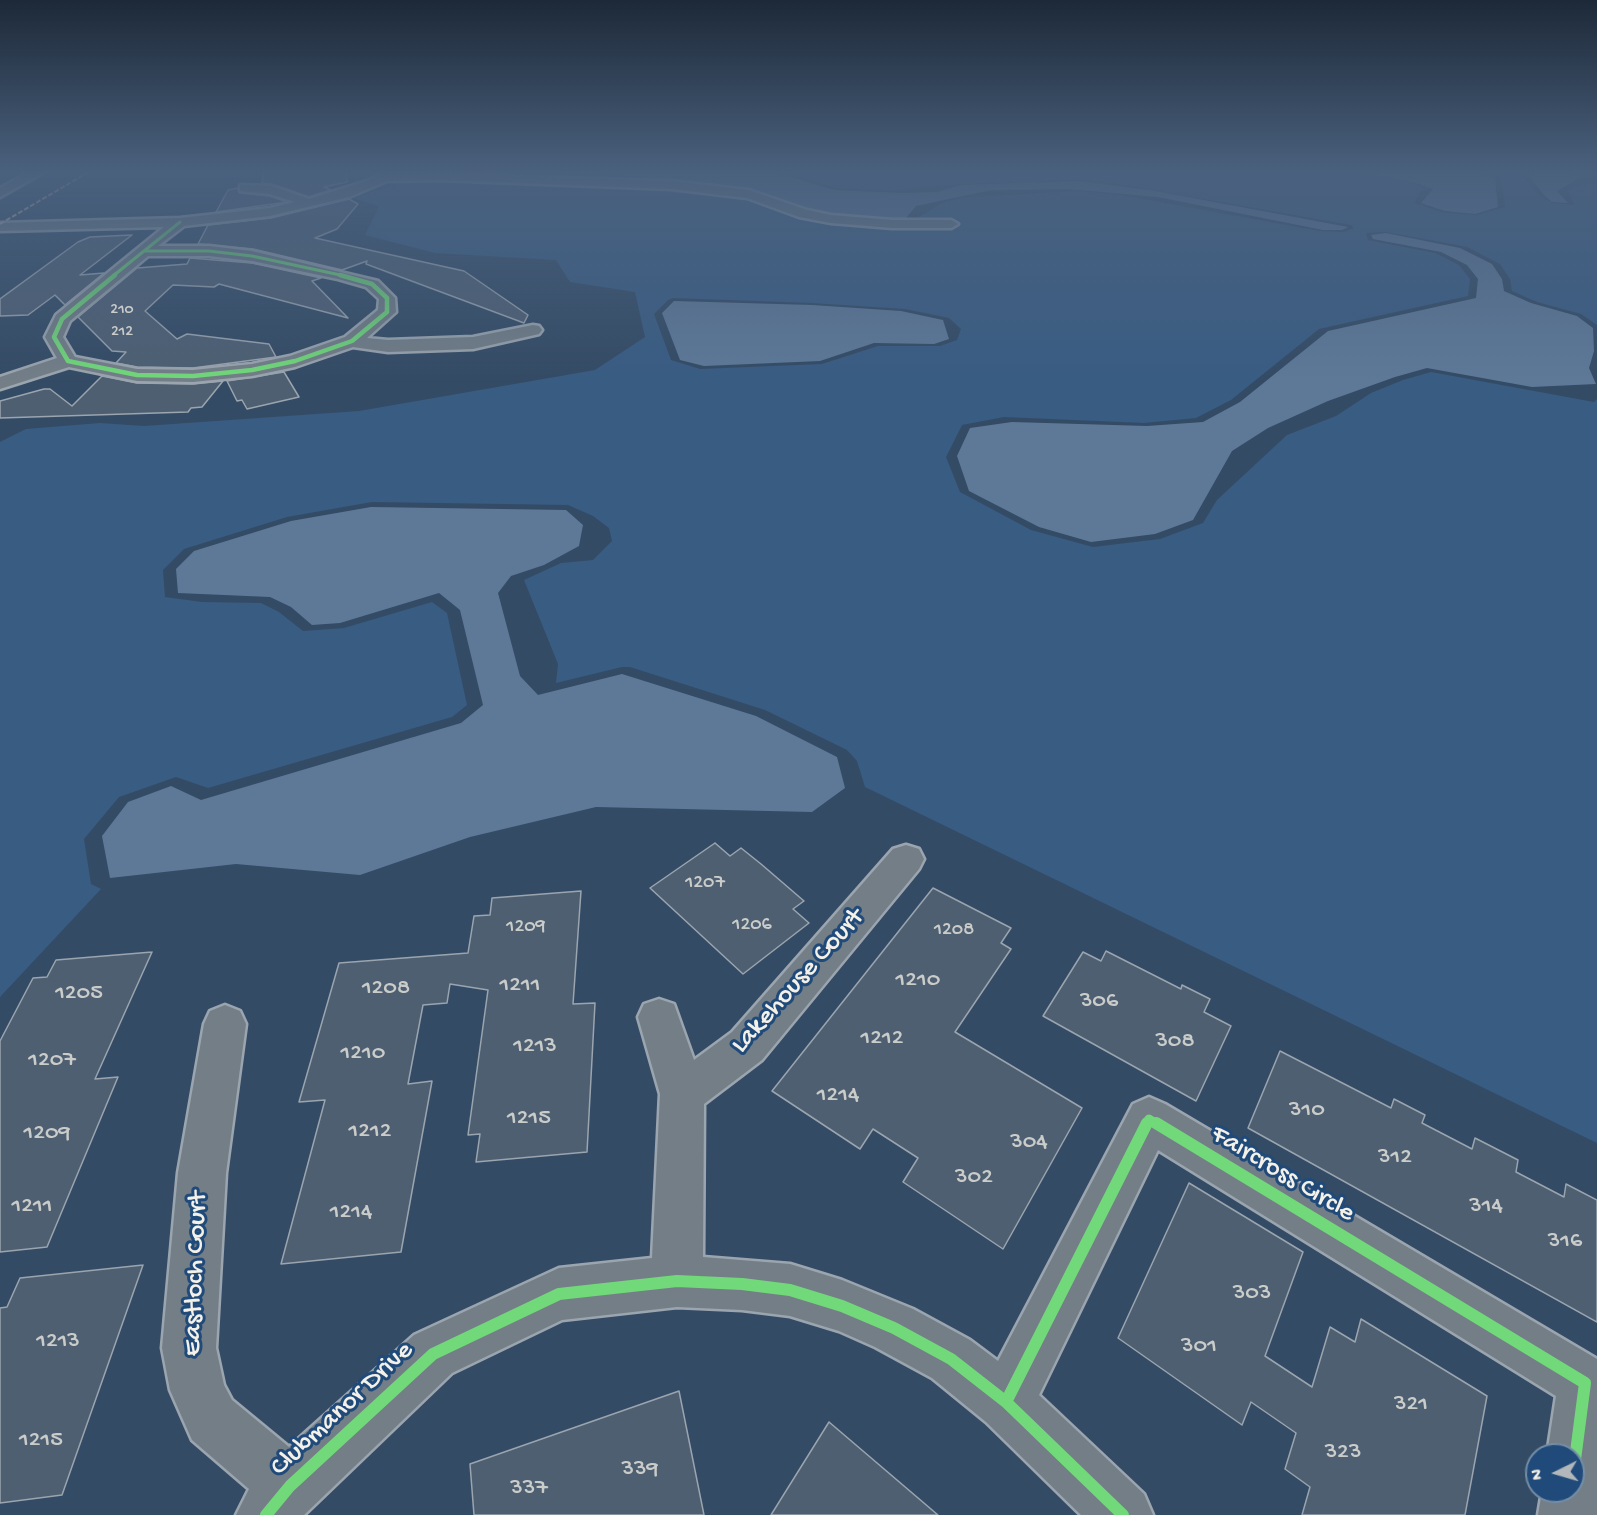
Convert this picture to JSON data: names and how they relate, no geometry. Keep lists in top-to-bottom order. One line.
{"streets":{"street":["Lakehouse Court","Faircross Circle","Eastloch Court","Clubmanor Drive"]},"crossings":[["Faircross Circle","Clubmanor Drive"],["Eastloch Court","Clubmanor Drive"]],"house_numbers":["210","212","1207","1206","1209","1208","1210","1211","1208","1205","306","1212","308","1213","1210","1207","1214","310","1215","1212","1209","304","312","302","1211","314","1214","316","303","1213","301","321","1215","323","339","337"],"north":"left"}
